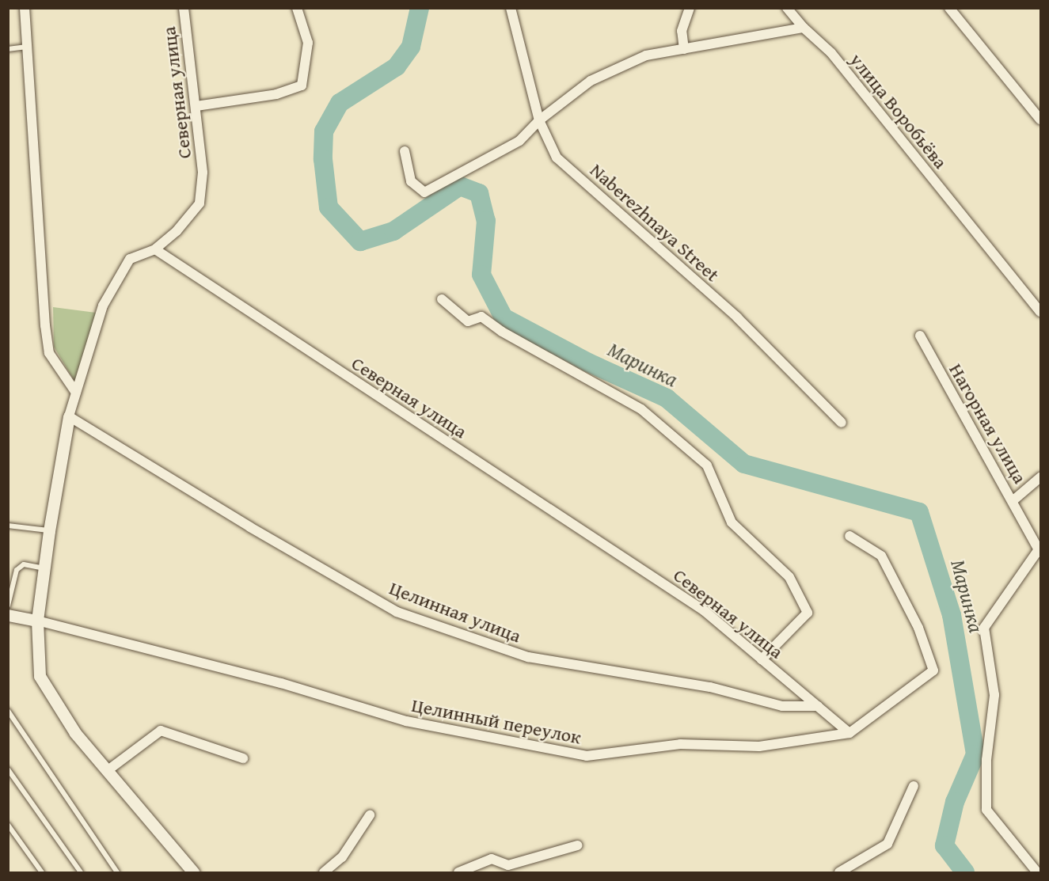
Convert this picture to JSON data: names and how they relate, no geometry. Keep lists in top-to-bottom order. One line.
{"streets":{"street":["Северная улица","улица Воробьёва","Naberezhnaya Street","Нагорная улица","Целинная улица","Целинный переулок"]},"crossings":[["Северная улица","Целинная улица"],["Северная улица","Целинный переулок"]],"water":["Маринка"]}
